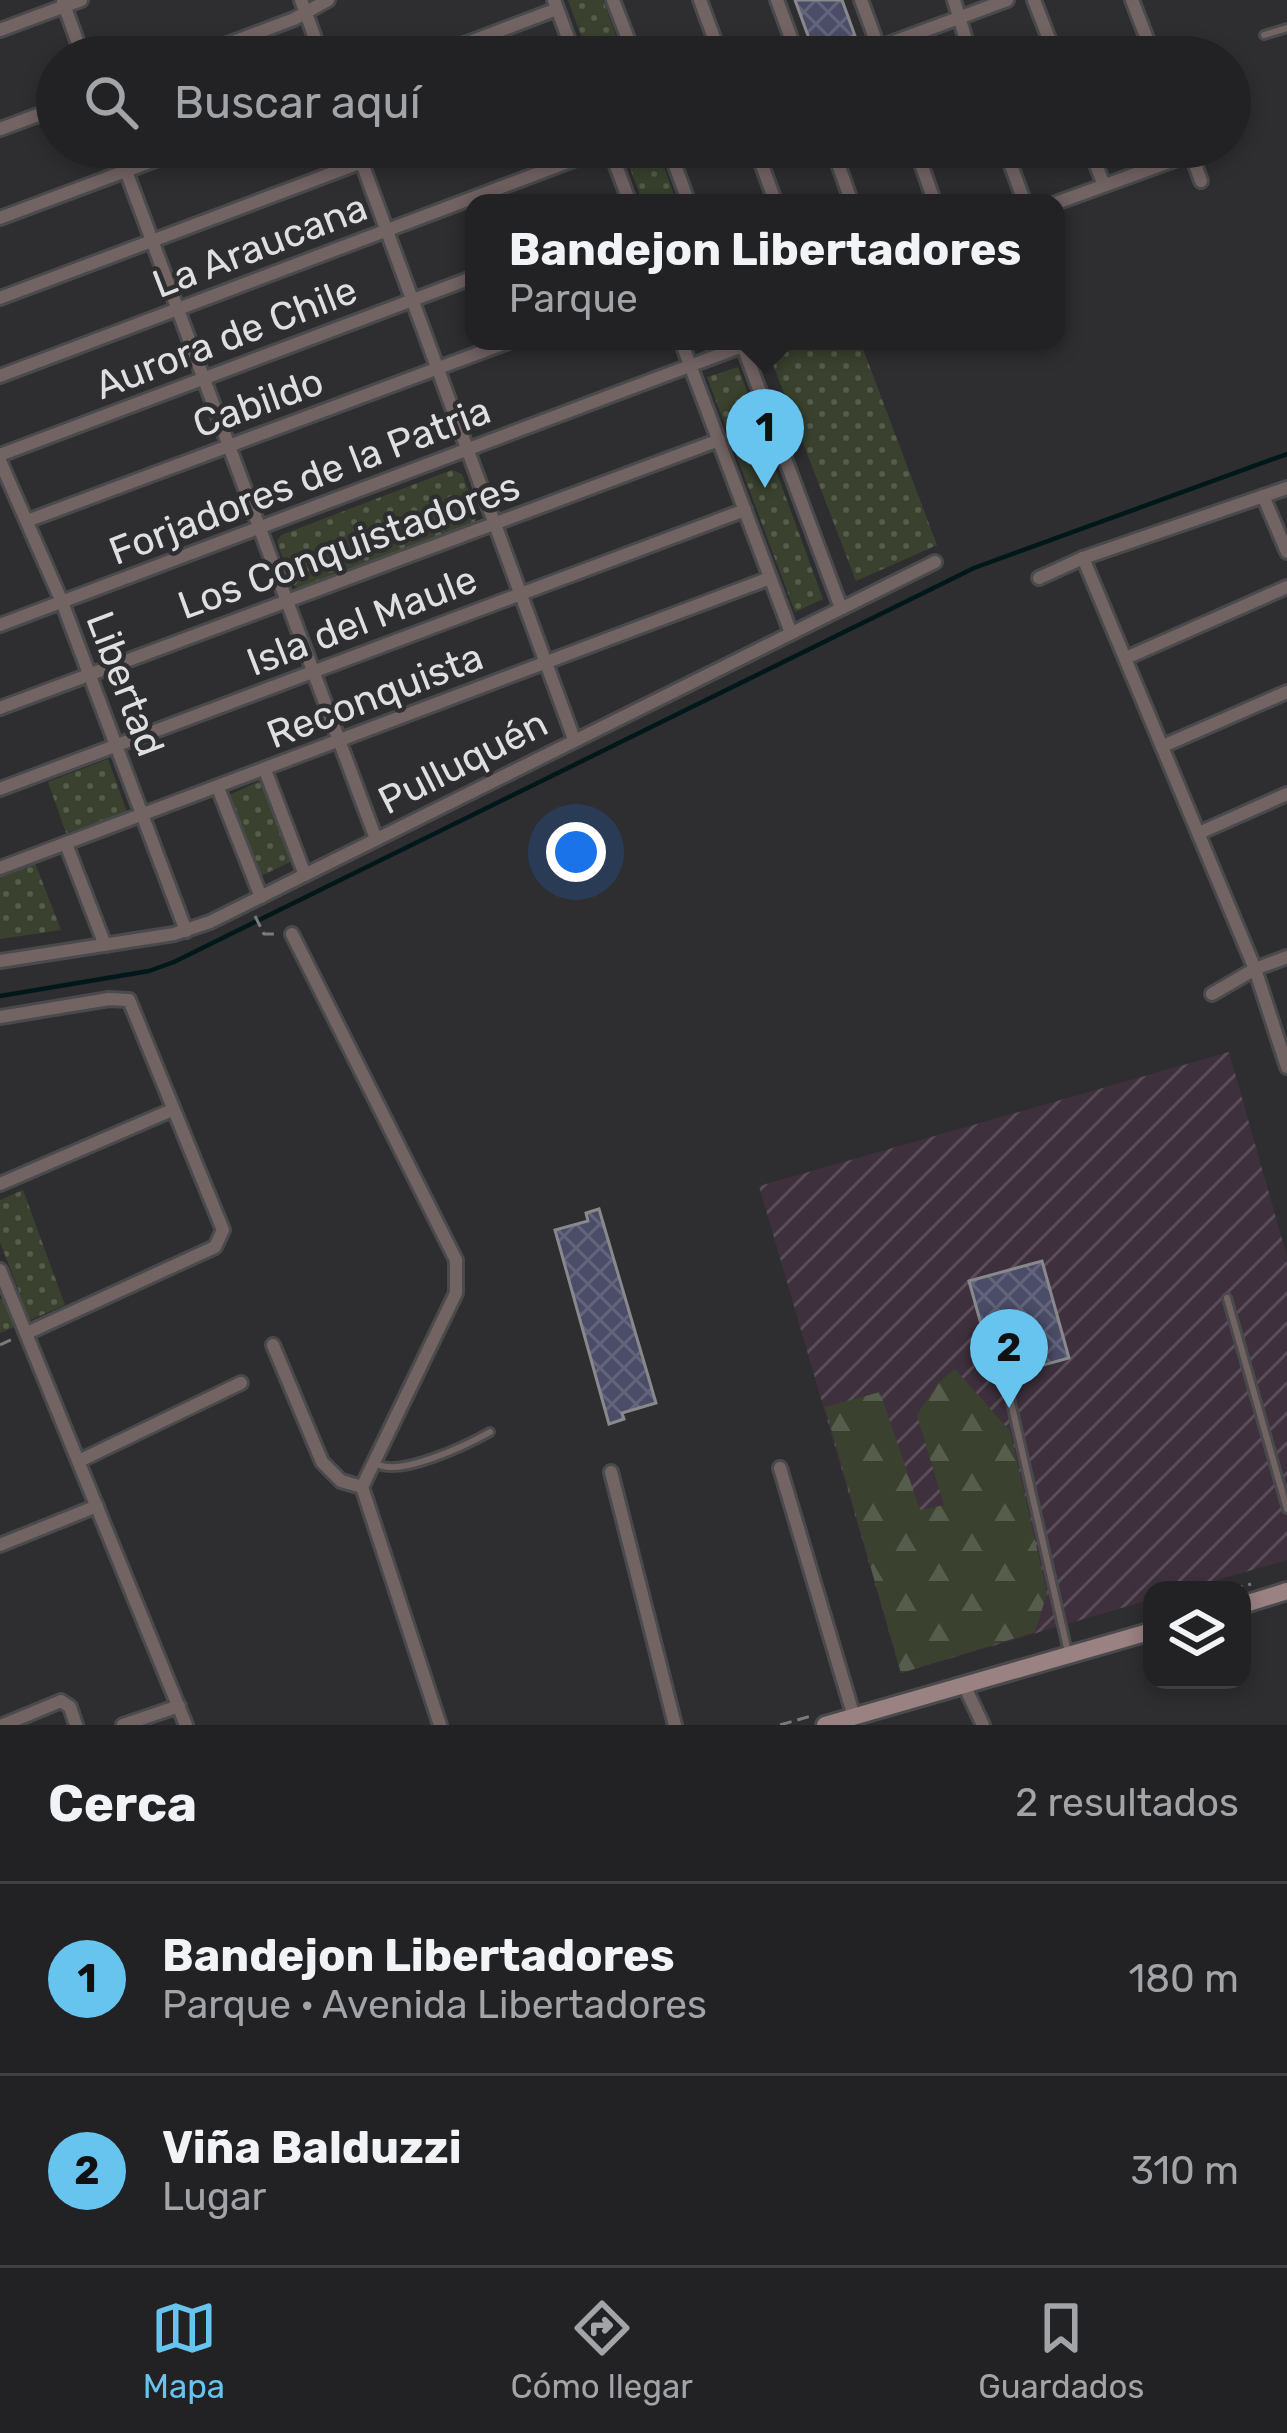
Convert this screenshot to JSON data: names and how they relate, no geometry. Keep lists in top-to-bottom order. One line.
{"streets":{"street":["La Araucana","Aurora de Chile","Cabildo","Forjadores de la Patria","Los Conquistadores","Isla del Maule","Libertad","Reconquista","Pulluquén"]},"crossings":[["Aurora de Chile","Libertad"],["Cabildo","Libertad"],["Forjadores de la Patria","Libertad"],["Los Conquistadores","Libertad"],["Isla del Maule","Libertad"],["Libertad","Reconquista"],["Libertad","Pulluquén"]],"page":{"search":"Buscar aquí","popup":["Bandejon Libertadores","Parque"],"pins":["1","2"],"heading":["Cerca","2 resultados"],"list":[{"mark":"1","name":"Bandejon Libertadores","note":"Parque · Avenida Libertadores","value":"180 m"},{"mark":"2","name":"Viña Balduzzi","note":"Lugar","value":"310 m"}],"nav":["Mapa","Cómo llegar","Guardados"]}}
